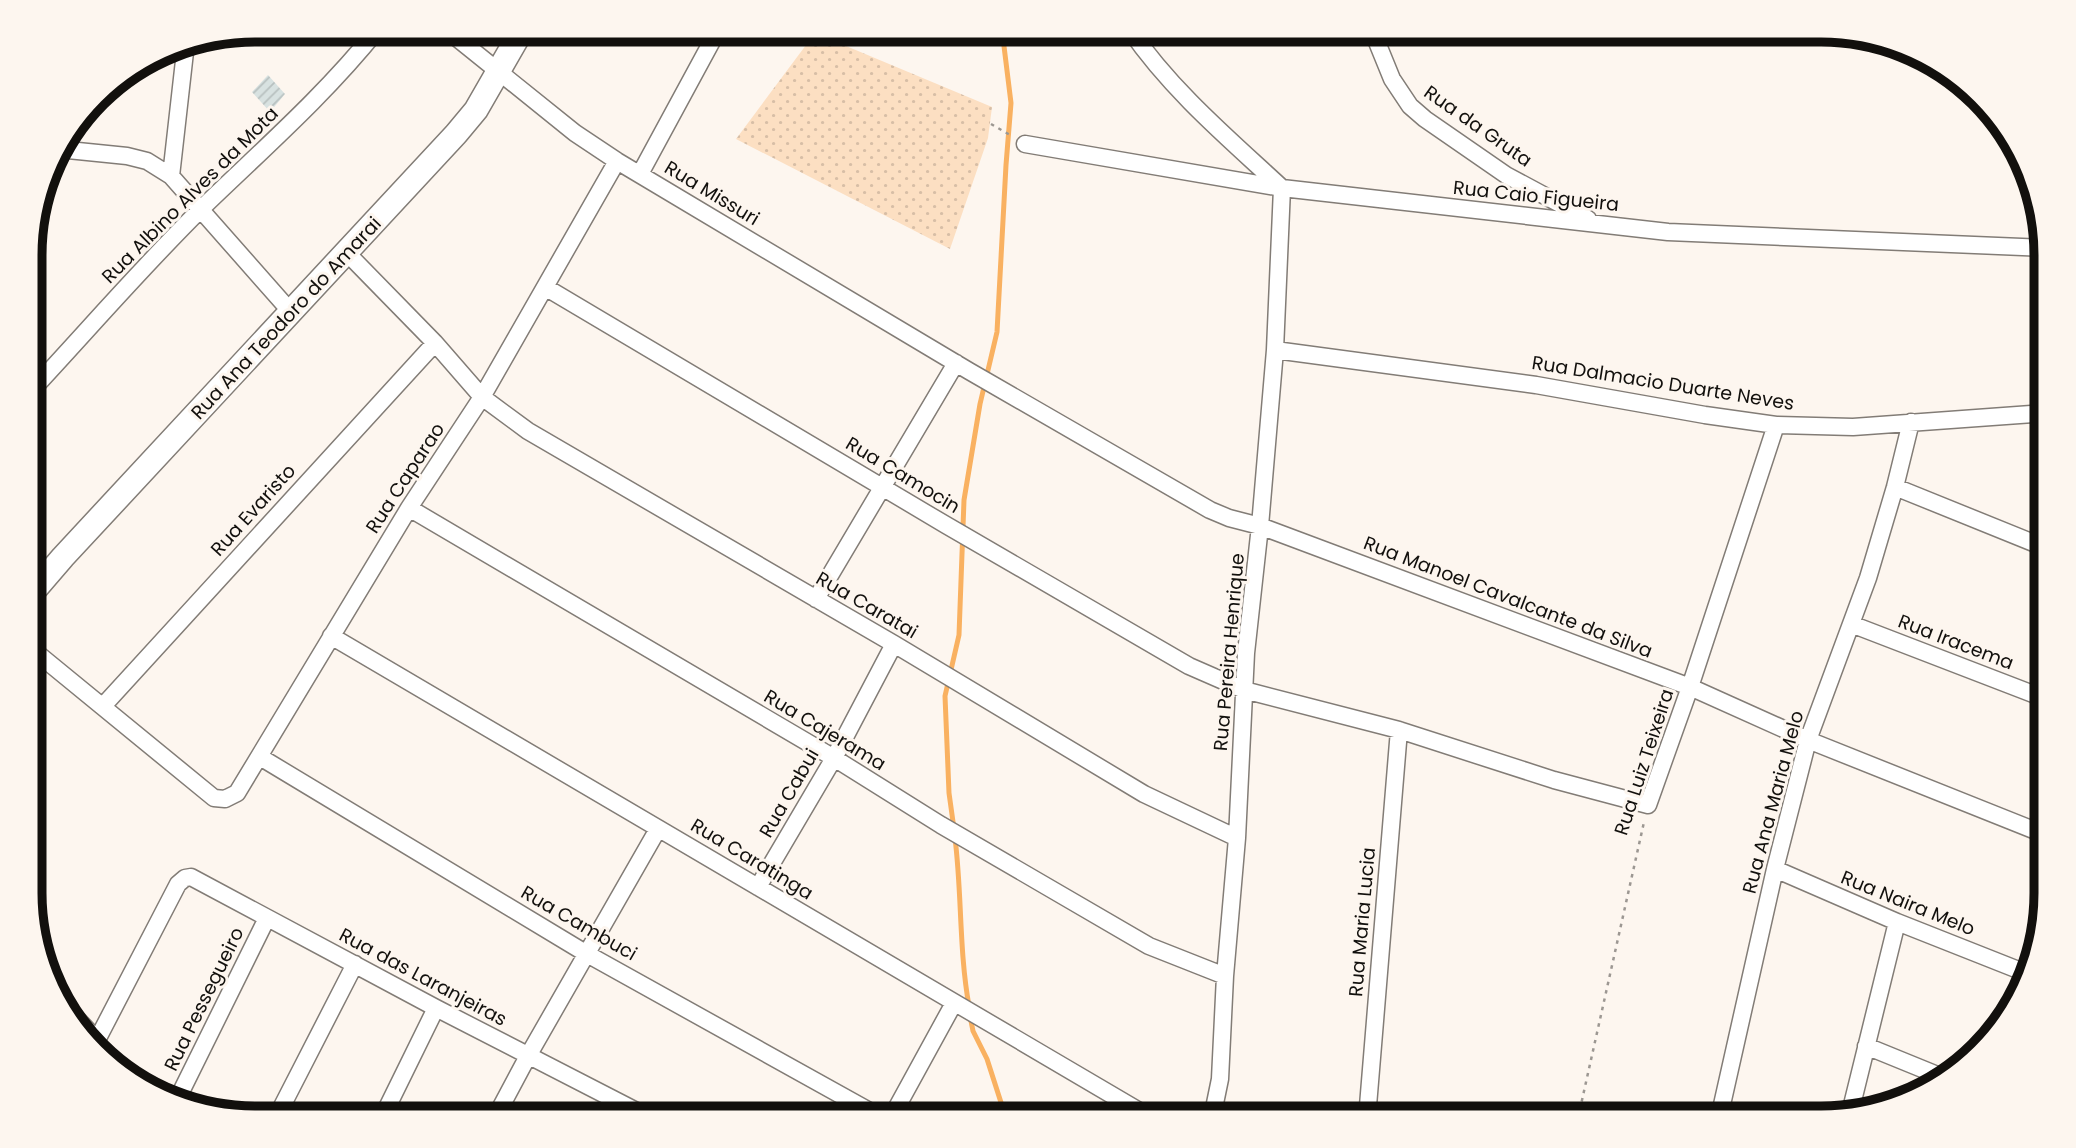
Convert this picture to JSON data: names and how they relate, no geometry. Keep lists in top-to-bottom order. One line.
{"streets":{"street":["Rua da Gruta","Rua Missuri","Rua Albino Alves da Mota","Rua Caio Figueira","Rua Ana Teodoro do Amarai","Rua Dalmacio Duarte Neves","Rua Camocin","Rua Caparao","Rua Evaristo","Rua Manoel Cavalcante da Silva","Rua Caratai","Rua Iracema","Rua Pereira Henrique","Rua Cajerama","Rua Luiz Teixeira","Rua Cabui","Rua Ana Maria Melo","Rua Caratinga","Rua Naira Melo","Rua Maria Lucia","Rua Cambuci","Rua das Laranjeiras","Rua Pessegueiro"]},"crossings":[["Rua da Gruta","Rua Caio Figueira"],["Rua Missuri","Rua Ana Teodoro do Amarai"],["Rua Missuri","Rua Caparao"],["Rua Missuri","Rua Manoel Cavalcante da Silva"],["Rua Caio Figueira","Rua Pereira Henrique"],["Rua Ana Teodoro do Amarai","Rua Caratai"],["Rua Dalmacio Duarte Neves","Rua Pereira Henrique"],["Rua Dalmacio Duarte Neves","Rua Luiz Teixeira"],["Rua Dalmacio Duarte Neves","Rua Ana Maria Melo"],["Rua Camocin","Rua Caparao"],["Rua Camocin","Rua Pereira Henrique"],["Rua Camocin","Rua Luiz Teixeira"],["Rua Camocin","Rua Maria Lucia"],["Rua Caparao","Rua Evaristo"],["Rua Caparao","Rua Caratai"],["Rua Caparao","Rua Cajerama"],["Rua Caparao","Rua Caratinga"],["Rua Caparao","Rua Cambuci"],["Rua Evaristo","Rua Caratai"],["Rua Manoel Cavalcante da Silva","Rua Pereira Henrique"],["Rua Manoel Cavalcante da Silva","Rua Luiz Teixeira"],["Rua Manoel Cavalcante da Silva","Rua Ana Maria Melo"],["Rua Caratai","Rua Pereira Henrique"],["Rua Caratai","Rua Cabui"],["Rua Iracema","Rua Ana Maria Melo"],["Rua Pereira Henrique","Rua Cajerama"],["Rua Cajerama","Rua Cabui"],["Rua Cabui","Rua Caratinga"],["Rua Ana Maria Melo","Rua Naira Melo"],["Rua das Laranjeiras","Rua Pessegueiro"]]}
